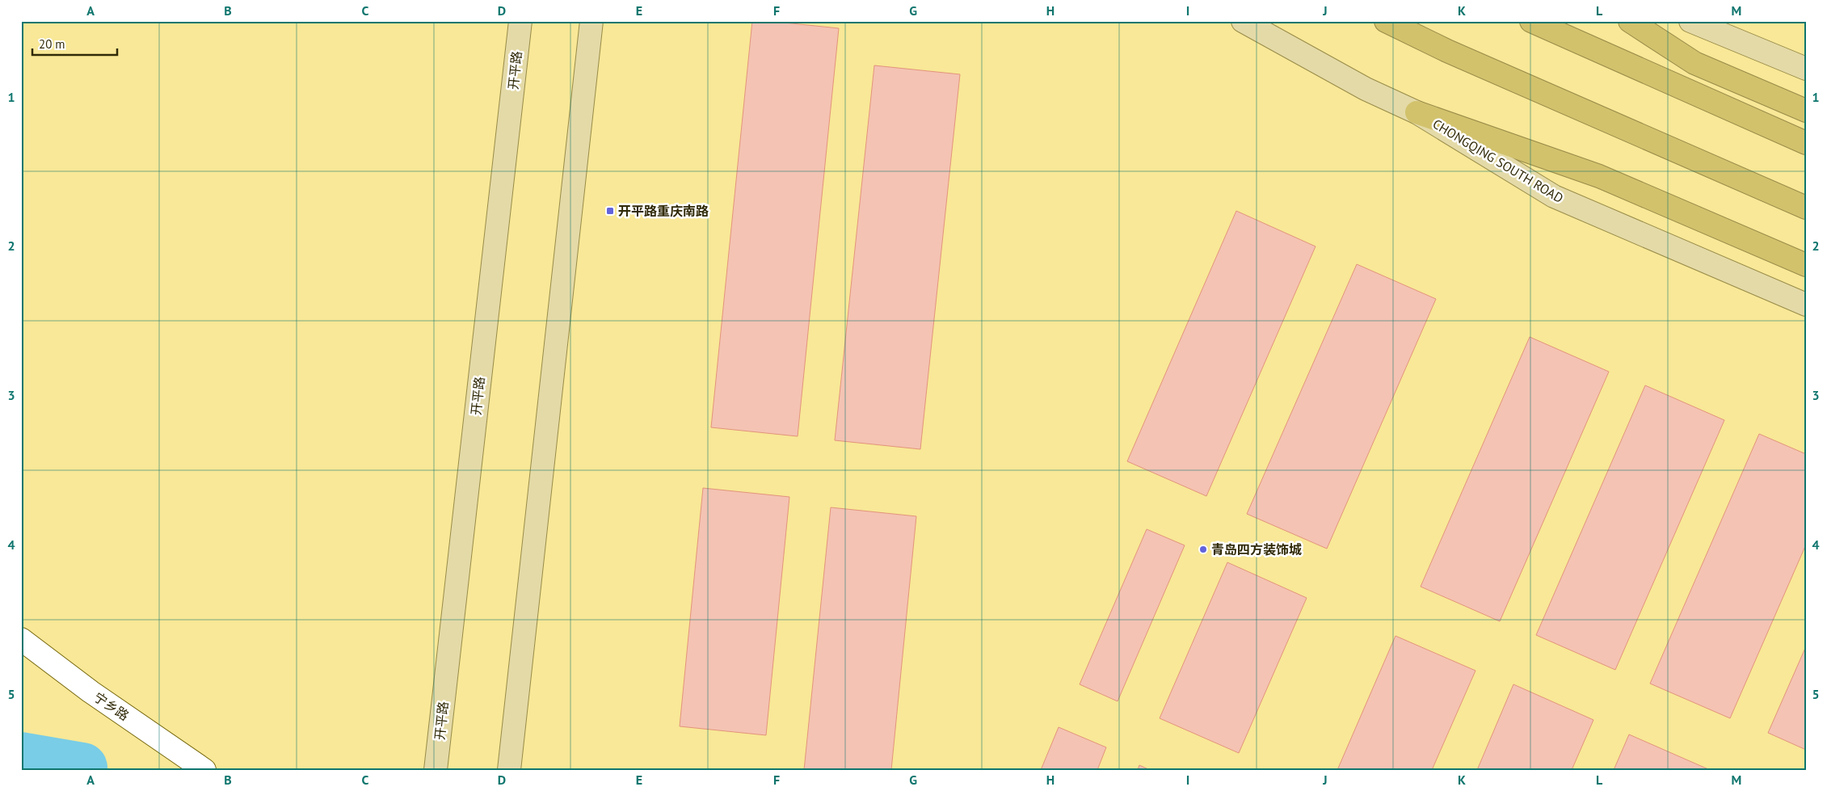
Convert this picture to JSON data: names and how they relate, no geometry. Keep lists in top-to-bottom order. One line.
{"streets":{"main road":["开平路","CHONGQING SOUTH ROAD"],"street":["宁乡路"]},"places":{"transit":["开平路重庆南路"],"other":["青岛四方装饰城"]},"scale_bar":"20 m","grid":{"columns":["A","B","C","D","E","F","G","H","I","J","K","L","M"],"rows":["1","2","3","4","5"]}}
